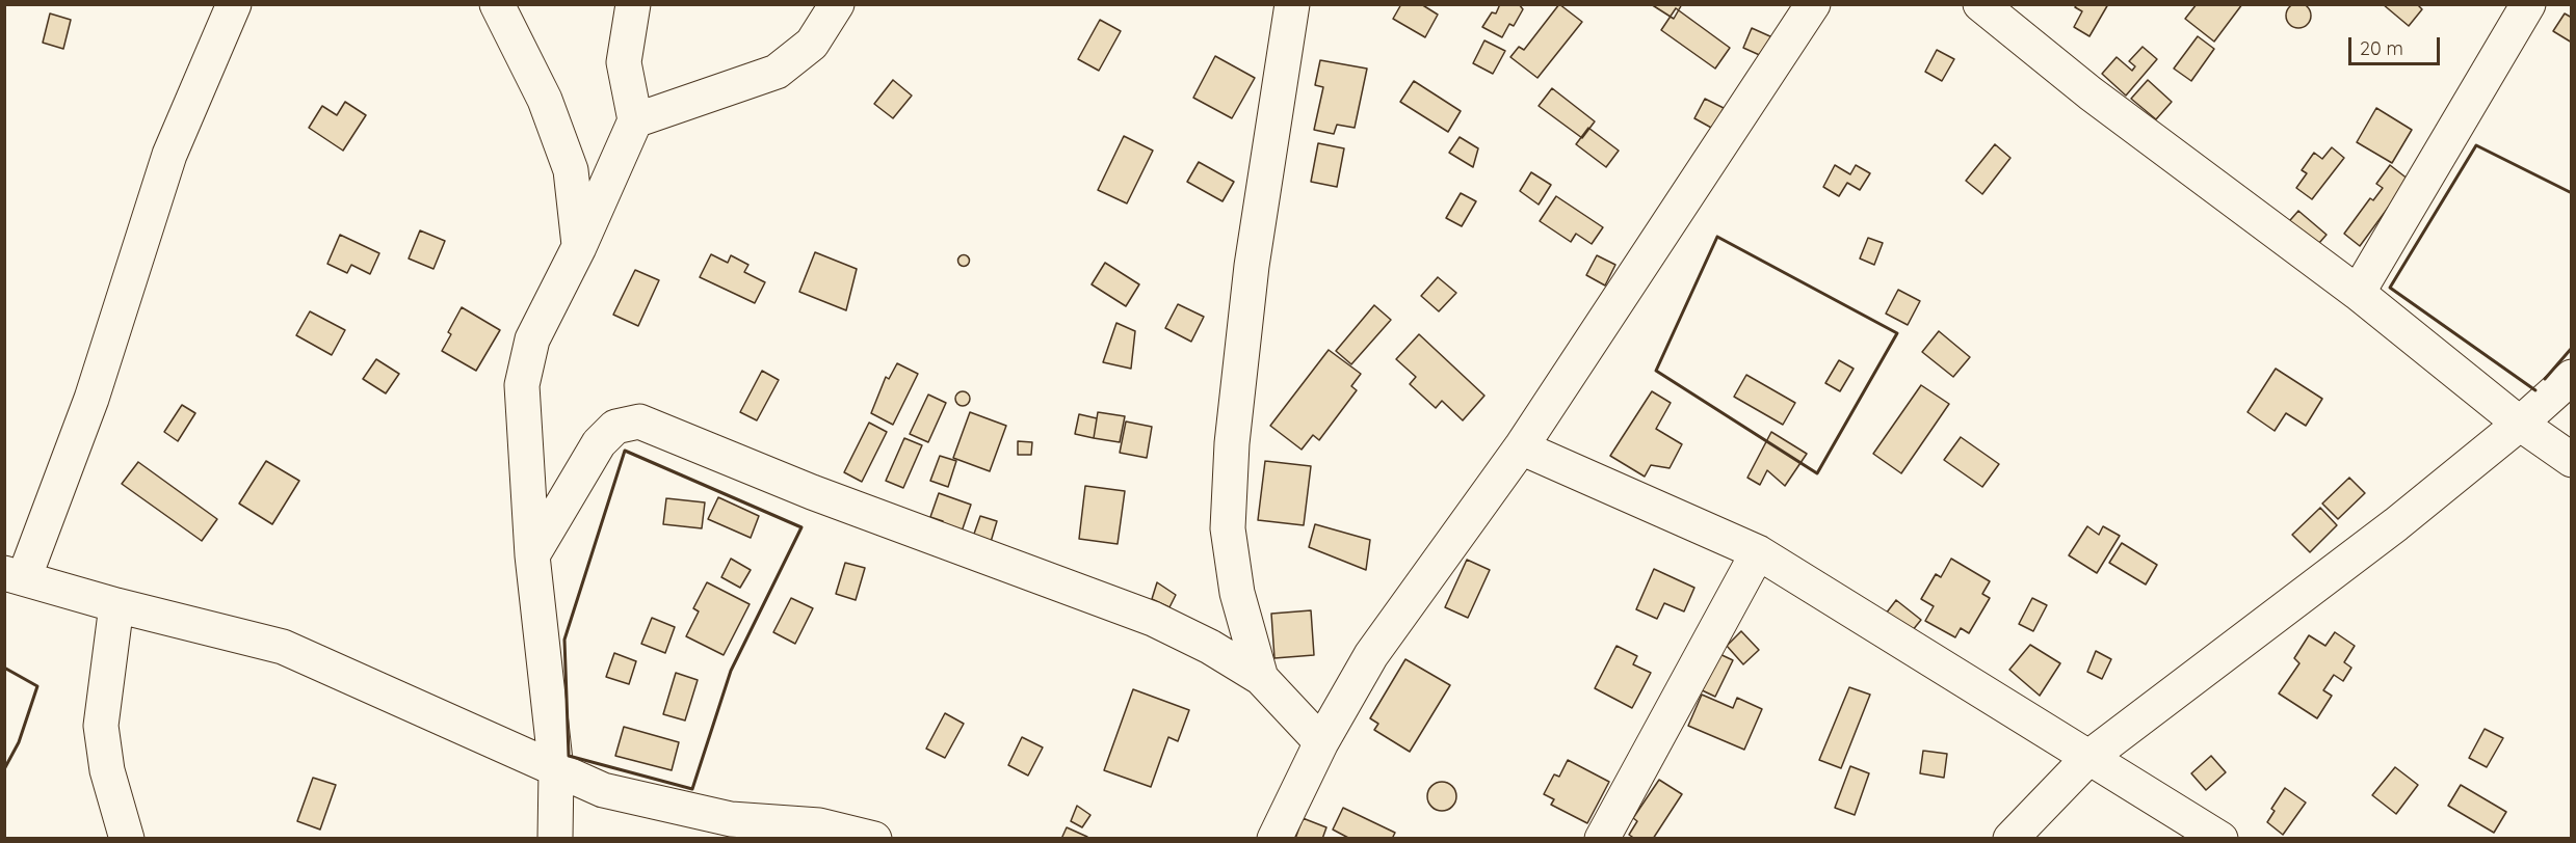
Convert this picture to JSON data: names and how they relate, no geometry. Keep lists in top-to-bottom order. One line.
{"scale_bar":"20 m"}
